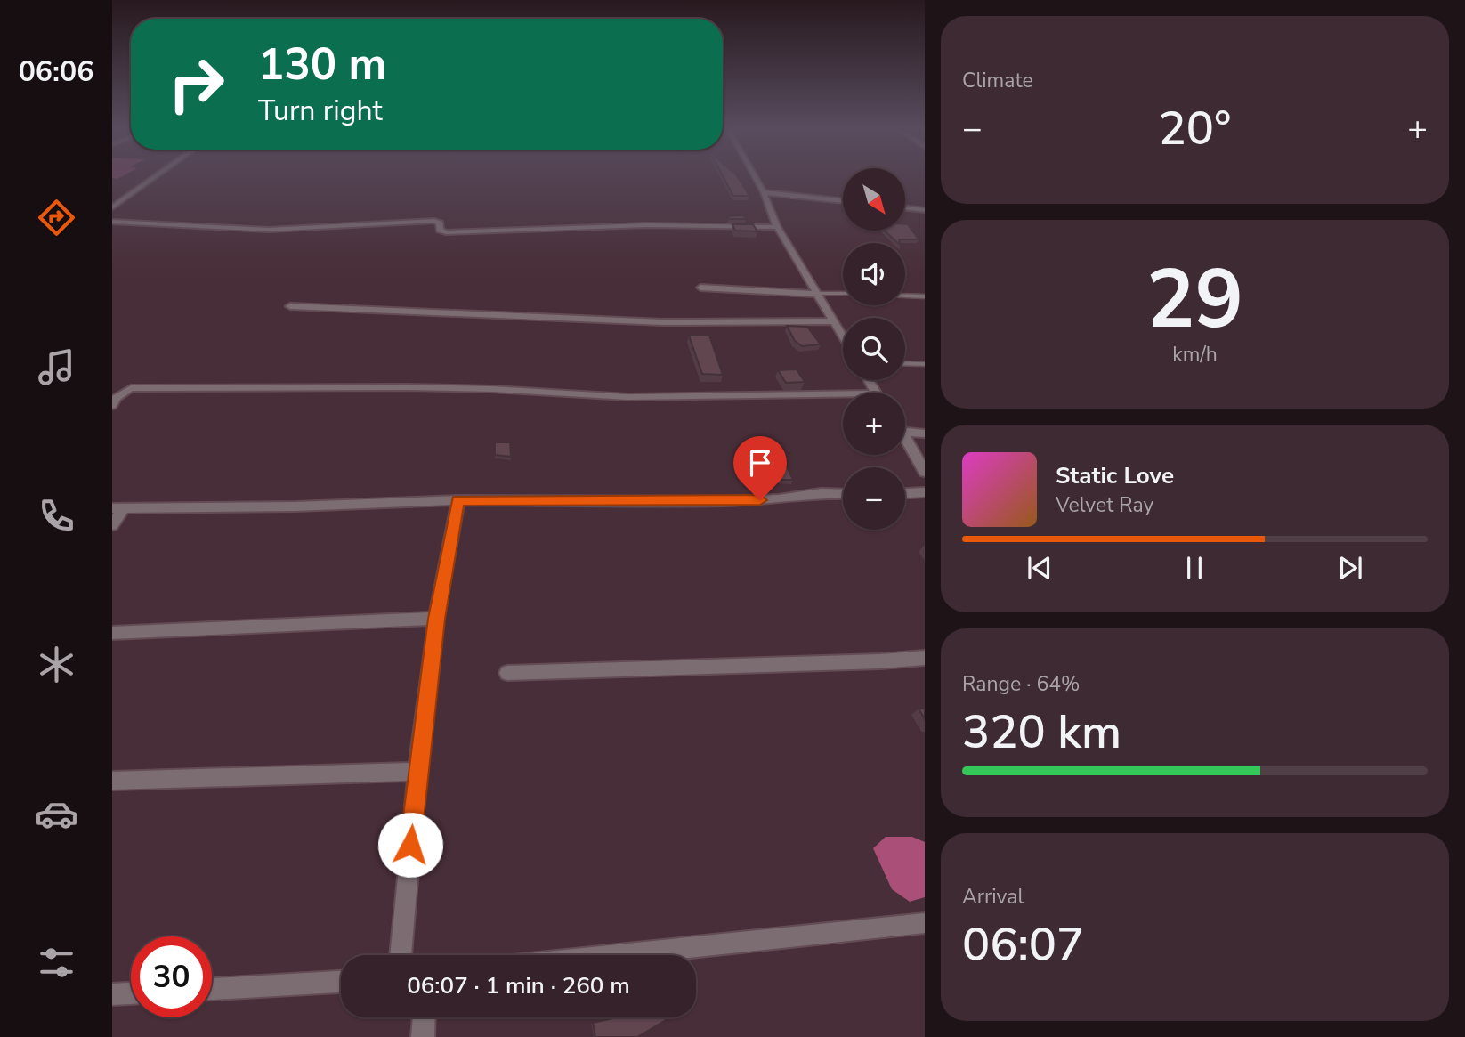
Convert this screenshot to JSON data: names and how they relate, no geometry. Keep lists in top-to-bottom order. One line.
{"north":"bottom right","page":{"tabs":"06:06","tile":["Climate",["29","km/h"],["Range · 64%","320 km"],["Arrival","06:07"]],"turn":["130 m","Turn right"],"heat":["−","20°","+"],"map_buttons":["+","−"],"song":["Static Love","Velvet Ray"],"limit":"30","trip":"06:07 · 1 min · 260 m"}}
